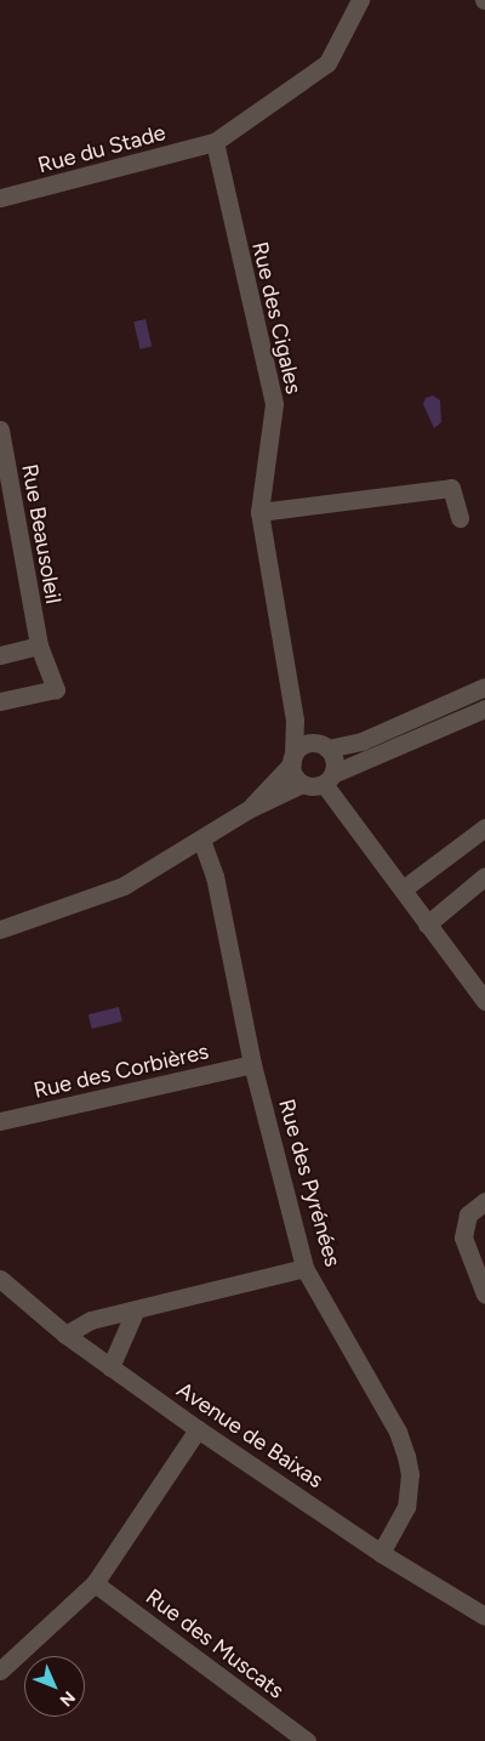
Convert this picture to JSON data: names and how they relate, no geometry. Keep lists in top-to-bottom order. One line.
{"streets":{"street":["Rue du Stade","Rue des Cigales","Rue Beausoleil","Rue des Corbières","Rue des Pyrénées","Avenue de Baixas","Rue des Muscats"]},"crossings":[["Rue du Stade","Rue des Cigales"],["Rue des Corbières","Rue des Pyrénées"],["Rue des Pyrénées","Avenue de Baixas"]],"north":"bottom right"}
